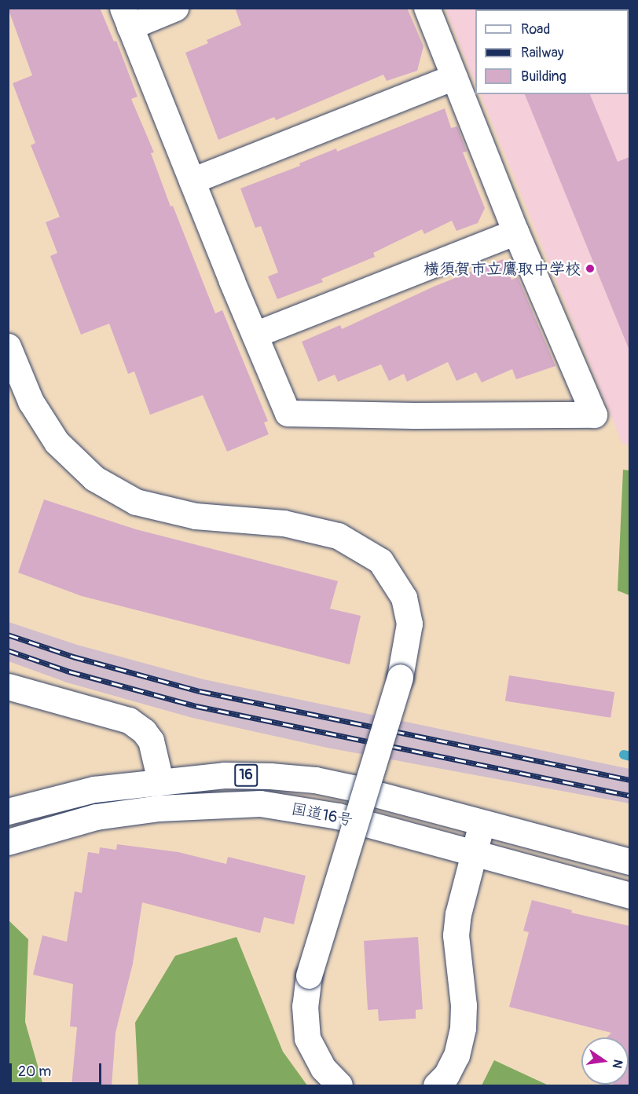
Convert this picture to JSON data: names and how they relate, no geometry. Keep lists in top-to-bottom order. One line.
{"streets":{"main road":["16","国道16号"]},"places":["横須賀市立鷹取中学校"],"legend":["Road","Railway","Building"],"scale_bar":"20 m","north":"right"}
